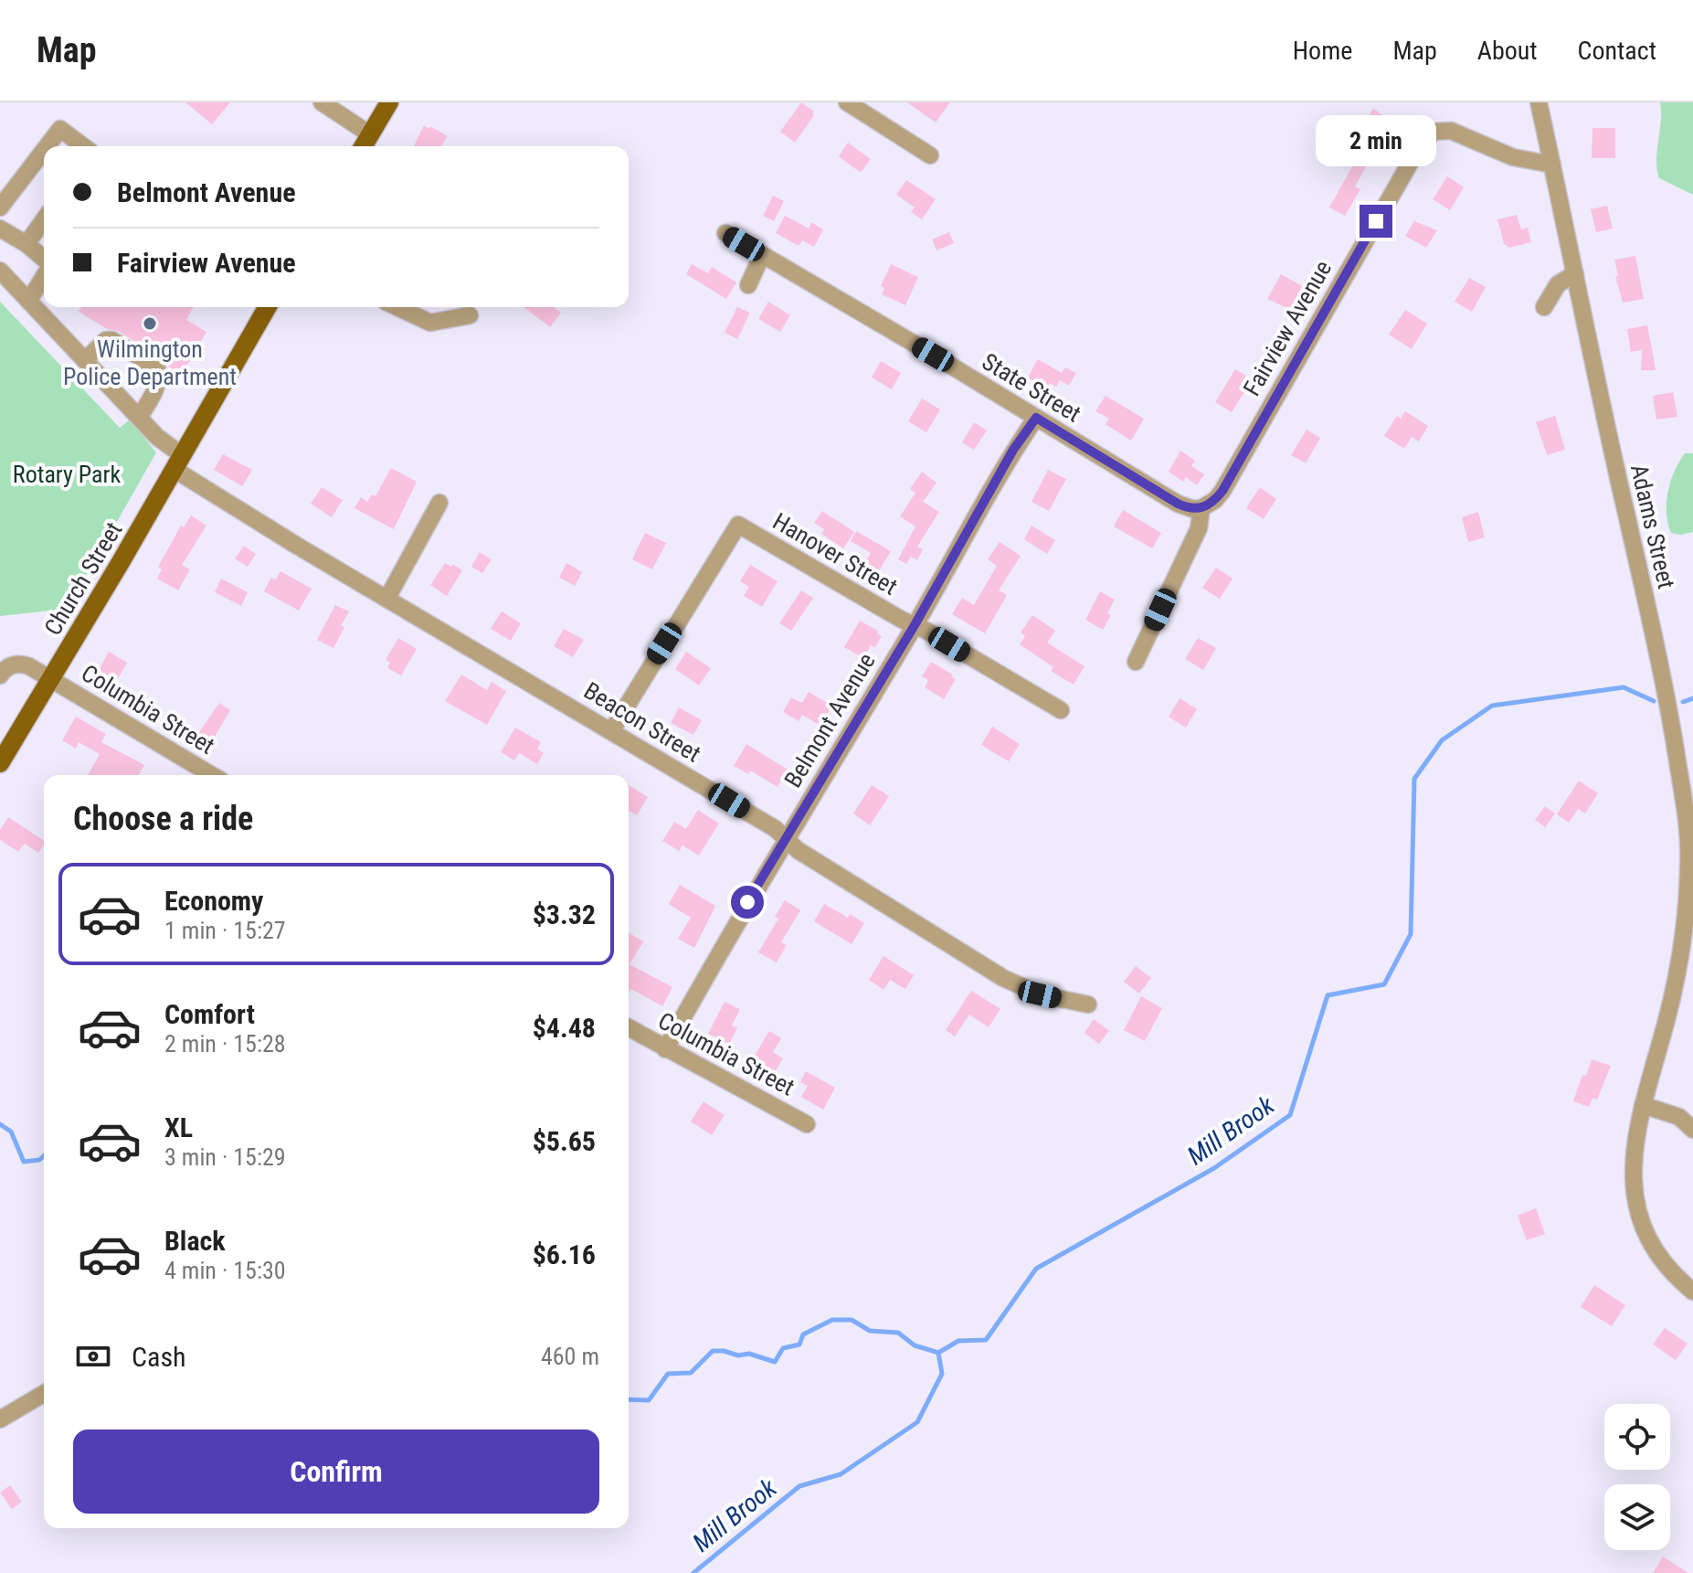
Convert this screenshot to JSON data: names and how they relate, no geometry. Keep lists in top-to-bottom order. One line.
{"streets":{"main road":["Church Street"],"street":["Fairview Avenue","State Street","Adams Street","Hanover Street","Columbia Street","Belmont Avenue","Beacon Street"]},"crossings":[["Fairview Avenue","State Street"],["Fairview Avenue","Adams Street"],["State Street","Belmont Avenue"],["Hanover Street","Belmont Avenue"],["Hanover Street","Beacon Street"],["Church Street","Columbia Street"],["Church Street","Beacon Street"],["Columbia Street","Belmont Avenue"],["Belmont Avenue","Beacon Street"]],"water":["Mill Brook"],"parks":["Rotary Park"],"places":["Wilmington Police Department"],"page":{"header":"Map","nav":["Home","Map","About","Contact"],"bubble":"2 min","banner":["Belmont Avenue","Fairview Avenue"],"heading":"Choose a ride","list":[{"name":"Economy","note":"1 min · 15:27","value":"$3.32"},{"name":"Comfort","note":"2 min · 15:28","value":"$4.48"},{"name":"XL","note":"3 min · 15:29","value":"$5.65"},{"name":"Black","note":"4 min · 15:30","value":"$6.16"}],"pay":["Cash","460 m"],"buttons":"Confirm"}}
